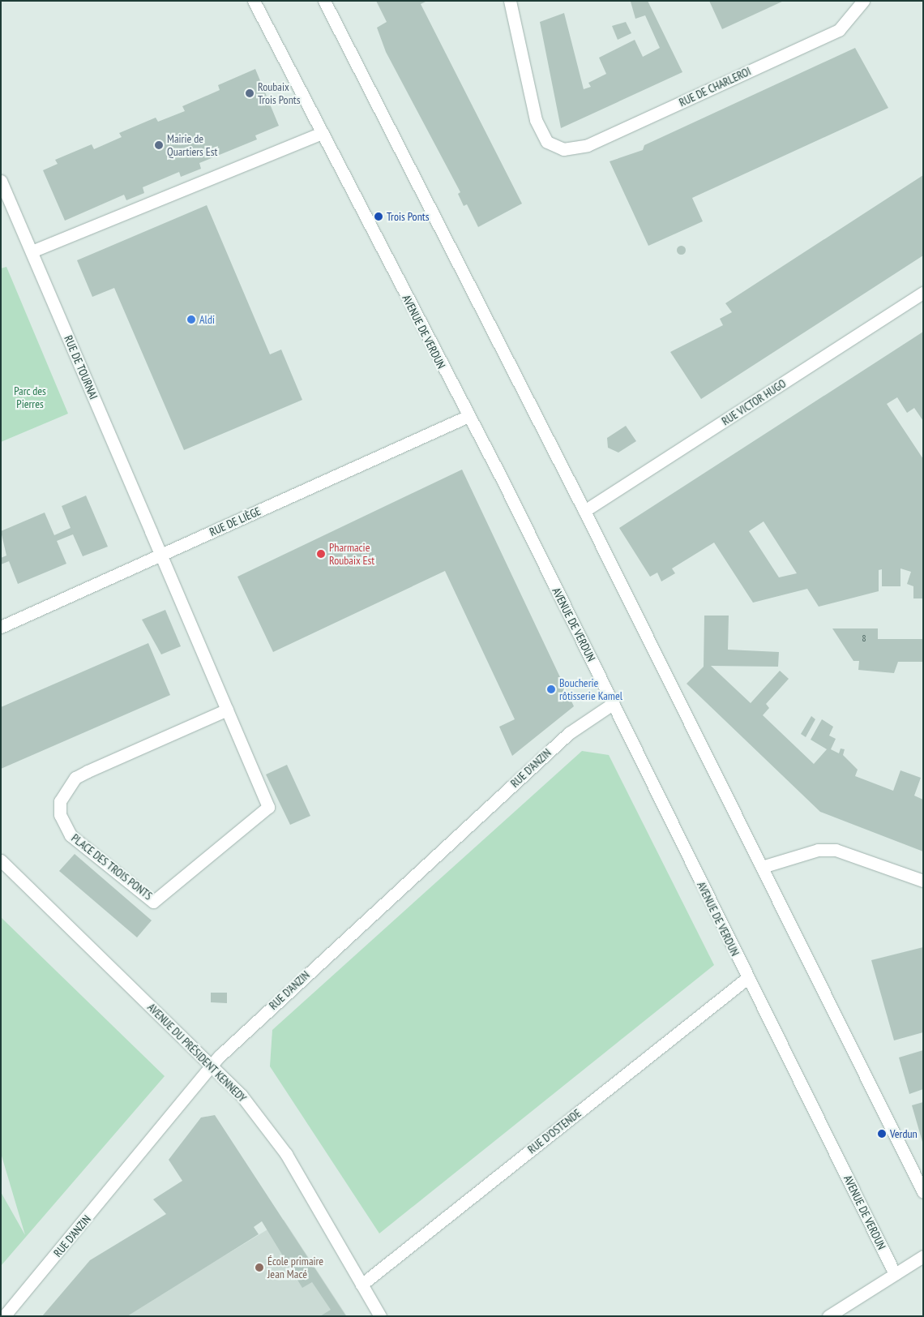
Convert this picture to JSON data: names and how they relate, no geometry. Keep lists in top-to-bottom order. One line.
{"streets":{"street":["RUE DE CHARLEROI","AVENUE DE VERDUN","RUE DE TOURNAI","RUE VICTOR HUGO","RUE DE LIÈGE","RUE D'ANZIN","PLACE DES TROIS PONTS","AVENUE DU PRÉSIDENT KENNEDY","RUE D'OSTENDE"]},"crossings":[["AVENUE DE VERDUN","RUE DE LIÈGE"],["AVENUE DE VERDUN","RUE D'ANZIN"],["AVENUE DE VERDUN","RUE D'OSTENDE"],["RUE DE TOURNAI","RUE DE LIÈGE"],["RUE DE TOURNAI","PLACE DES TROIS PONTS"],["RUE DE LIÈGE","PLACE DES TROIS PONTS"],["RUE D'ANZIN","AVENUE DU PRÉSIDENT KENNEDY"],["AVENUE DU PRÉSIDENT KENNEDY","RUE D'OSTENDE"]],"parks":["Parc des Pierres"],"places":["Roubaix Trois Ponts","Mairie de Quartiers Est","Trois Ponts","Aldi","Pharmacie Roubaix Est","Boucherie rôtisserie Kamel","Verdun","École primaire Jean Macé"],"house_numbers":["8"]}
